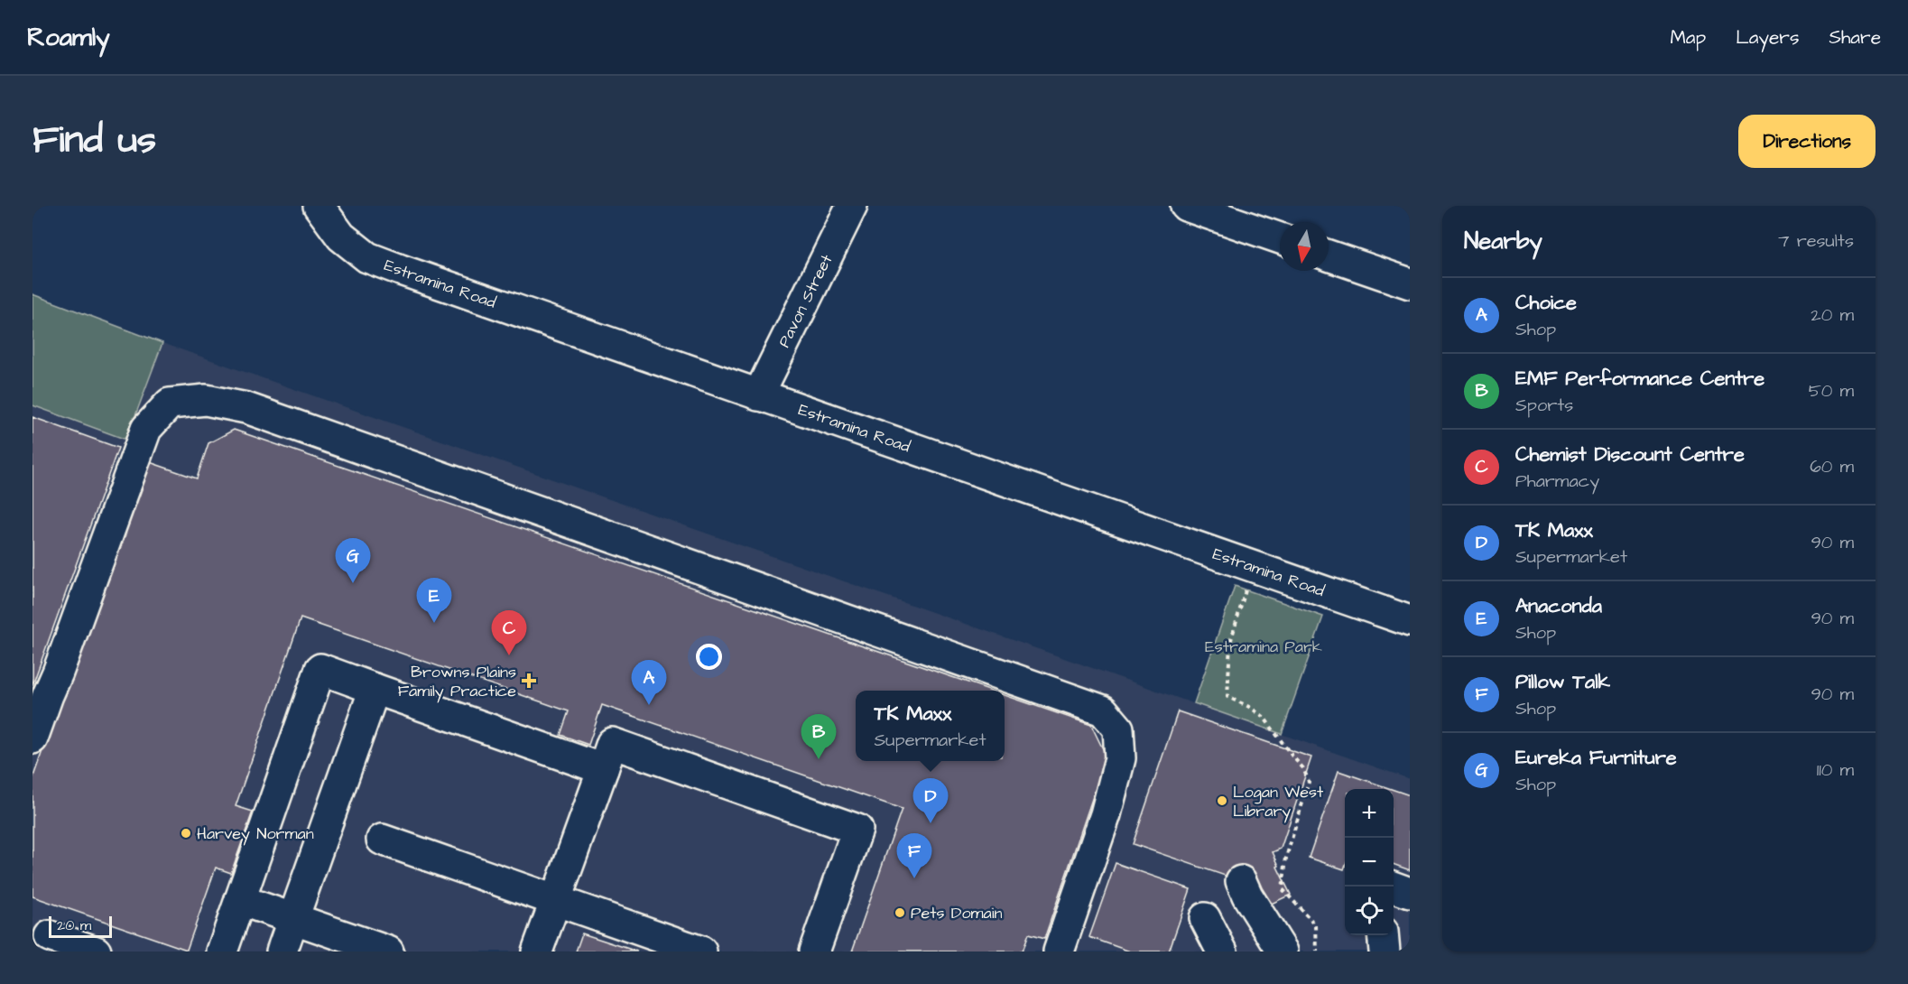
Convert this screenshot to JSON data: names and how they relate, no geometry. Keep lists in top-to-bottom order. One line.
{"streets":{"street":["Estramina Road","Pavon Street"]},"crossings":[["Estramina Road","Pavon Street"]],"parks":["Estramina Park"],"places":{"health":["Browns Plains Family Practice"],"other":["Logan West Library","Harvey Norman","Pets Domain"]},"scale_bar":"20 m","north":"bottom","page":{"header":"Roamly","nav":["Map","Layers","Share"],"title":"Find us","buttons":"Directions","heading":["Nearby","7 results"],"list":[{"mark":"A","name":"Choice","note":"Shop","value":"20 m"},{"mark":"B","name":"EMF Performance Centre","note":"Sports","value":"50 m"},{"mark":"C","name":"Chemist Discount Centre","note":"Pharmacy","value":"60 m"},{"mark":"D","name":"TK Maxx","note":"Supermarket","value":"90 m"},{"mark":"E","name":"Anaconda","note":"Shop","value":"90 m"},{"mark":"F","name":"Pillow Talk","note":"Shop","value":"90 m"},{"mark":"G","name":"Eureka Furniture","note":"Shop","value":"110 m"}],"pins":["G","E","C","A","B","D","F"],"popup":["TK Maxx","Supermarket"],"map_buttons":["+","−"],"scale":"20 m"}}
